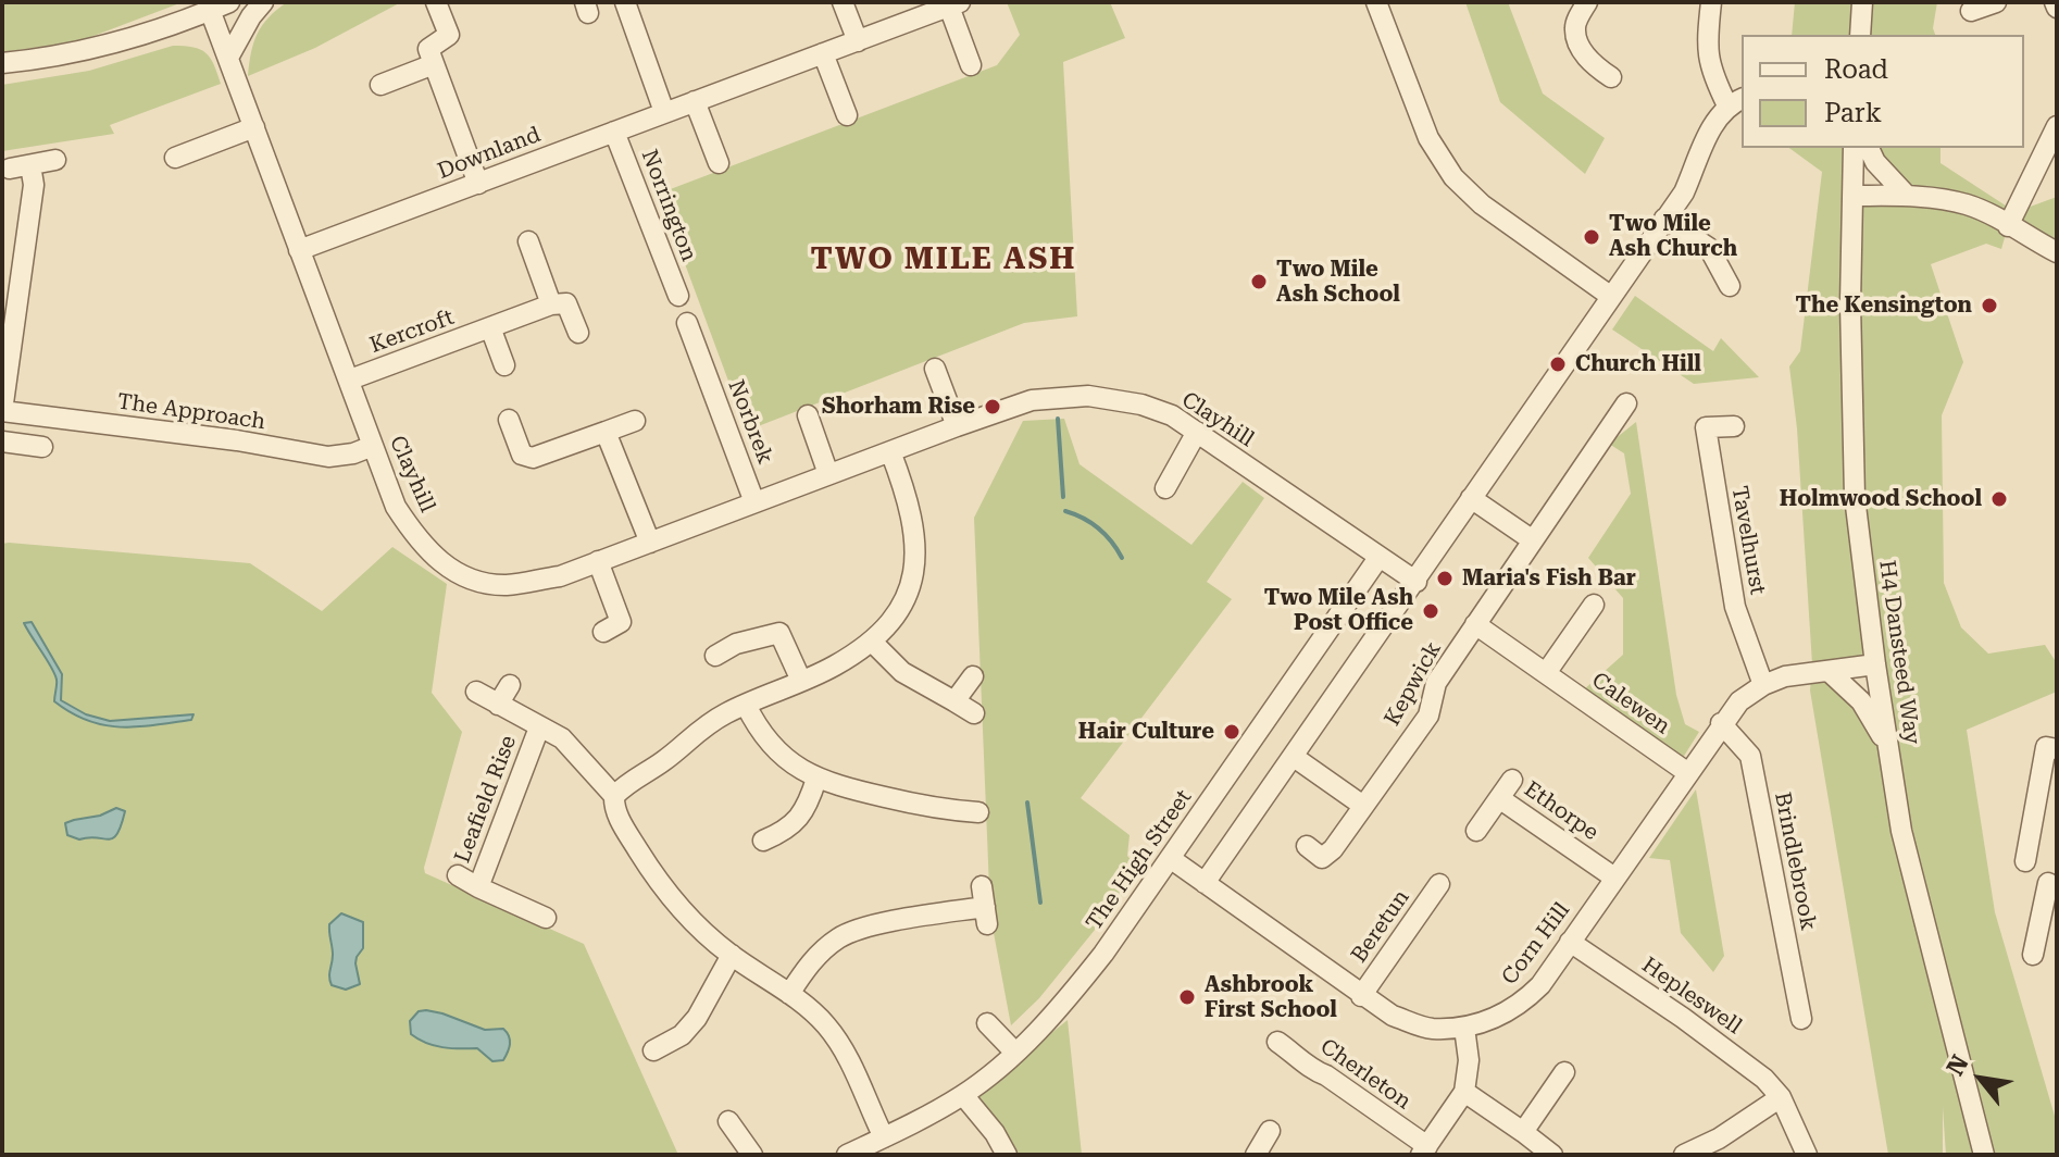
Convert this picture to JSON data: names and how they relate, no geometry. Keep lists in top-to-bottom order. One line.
{"streets":{"street":["Downland","Norrington","Kercroft","The Approach","Clayhill","Norbrek","Tavelhurst","H4 Dansteed Way","Kepwick","Calewen","Leafield Rise","Ethorpe","The High Street","Brindlebrook","Beretun","Corn Hill","Hepleswell","Cherleton"]},"crossings":[["Downland","Norrington"],["Downland","Clayhill"],["Kercroft","Clayhill"],["The Approach","Clayhill"],["Clayhill","Norbrek"],["Clayhill","The High Street"],["Tavelhurst","Corn Hill"],["H4 Dansteed Way","Corn Hill"],["Kepwick","Calewen"],["Calewen","Corn Hill"],["Leafield Rise","The High Street"],["Ethorpe","Corn Hill"],["The High Street","Corn Hill"],["Brindlebrook","Corn Hill"],["Beretun","Corn Hill"],["Corn Hill","Hepleswell"]],"districts":["TWO MILE ASH"],"places":["Two Mile Ash Church","Two Mile Ash School","The Kensington","Church Hill","Shorham Rise","Holmwood School","Maria's Fish Bar","Two Mile Ash Post Office","Hair Culture","Ashbrook First School"],"legend":["Road","Park"],"north":"top left"}
